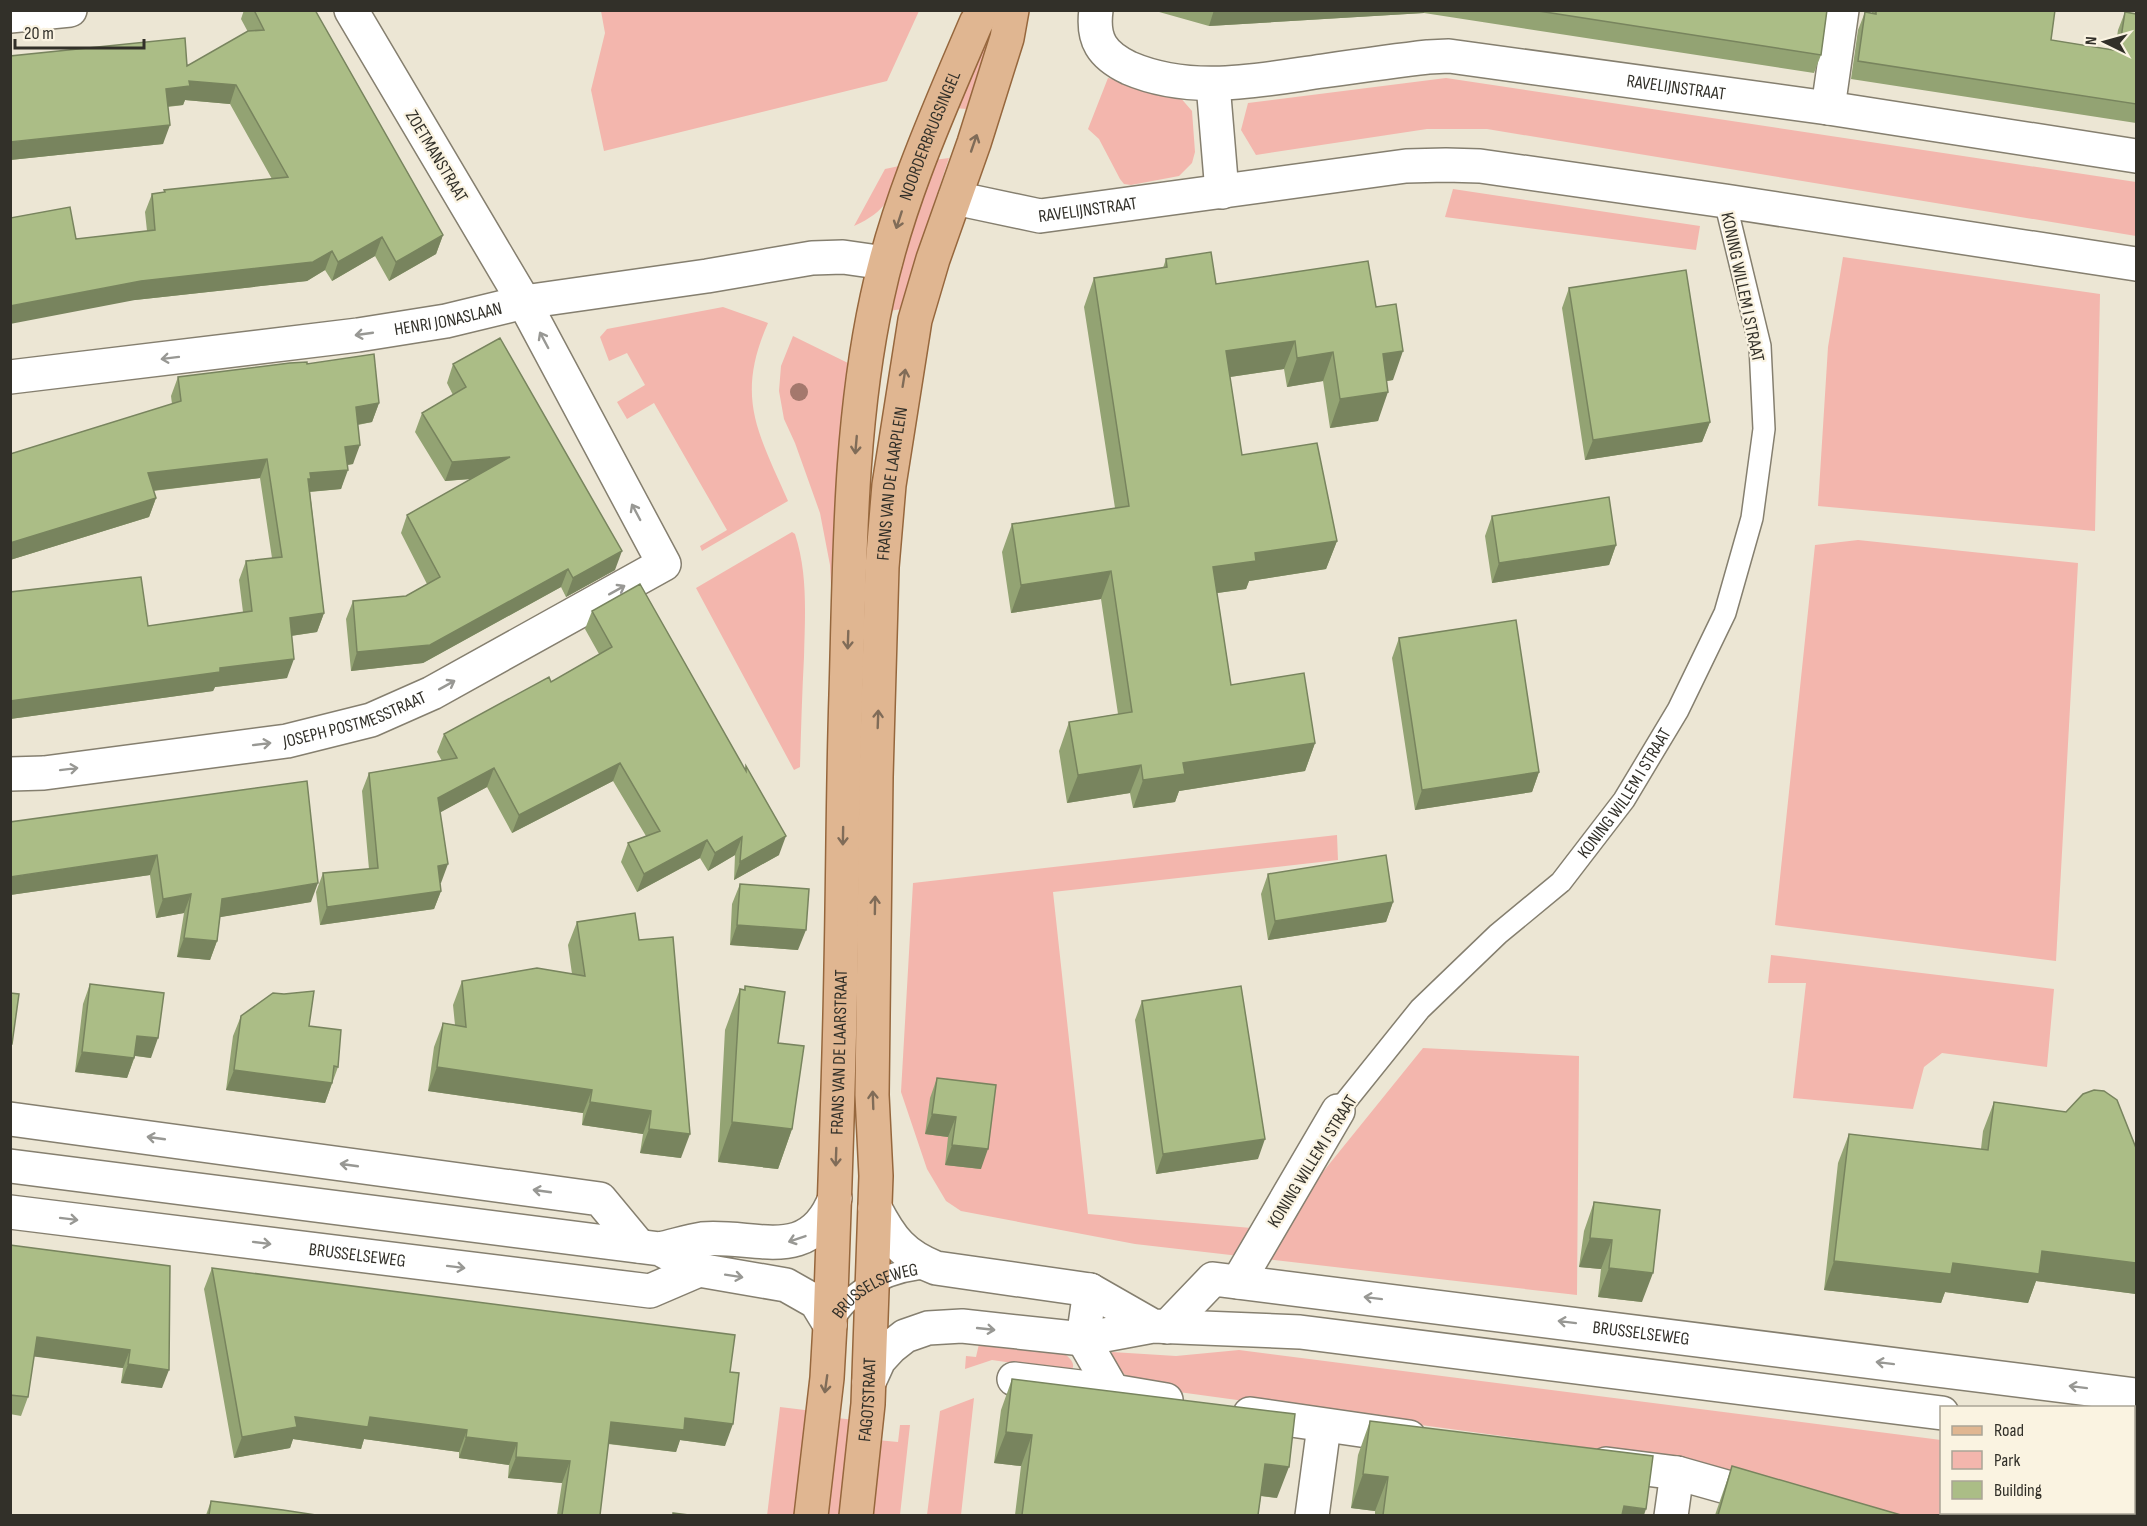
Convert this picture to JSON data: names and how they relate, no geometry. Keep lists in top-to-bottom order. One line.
{"streets":{"main road":["NOORDERBRUGSINGEL","FRANS VAN DE LAARPLEIN","FRANS VAN DE LAARSTRAAT","FAGOTSTRAAT"],"street":["RAVELIJNSTRAAT","ZOETMANSTRAAT","KONING WILLEM I STRAAT","HENRI JONASLAAN","JOSEPH POSTMESSTRAAT","BRUSSELSEWEG"]},"crossings":[["RAVELIJNSTRAAT","KONING WILLEM I STRAAT"],["RAVELIJNSTRAAT","FRANS VAN DE LAARPLEIN"],["NOORDERBRUGSINGEL","HENRI JONASLAAN"],["NOORDERBRUGSINGEL","FRANS VAN DE LAARPLEIN"],["ZOETMANSTRAAT","HENRI JONASLAAN"],["ZOETMANSTRAAT","JOSEPH POSTMESSTRAAT"],["KONING WILLEM I STRAAT","BRUSSELSEWEG"],["HENRI JONASLAAN","FRANS VAN DE LAARPLEIN"],["HENRI JONASLAAN","JOSEPH POSTMESSTRAAT"],["FRANS VAN DE LAARPLEIN","FRANS VAN DE LAARSTRAAT"],["FRANS VAN DE LAARSTRAAT","BRUSSELSEWEG"],["FRANS VAN DE LAARSTRAAT","FAGOTSTRAAT"],["BRUSSELSEWEG","FAGOTSTRAAT"]],"one_way":["HENRI JONASLAAN"],"legend":["Road","Park","Building"],"scale_bar":"20 m","north":"left"}
